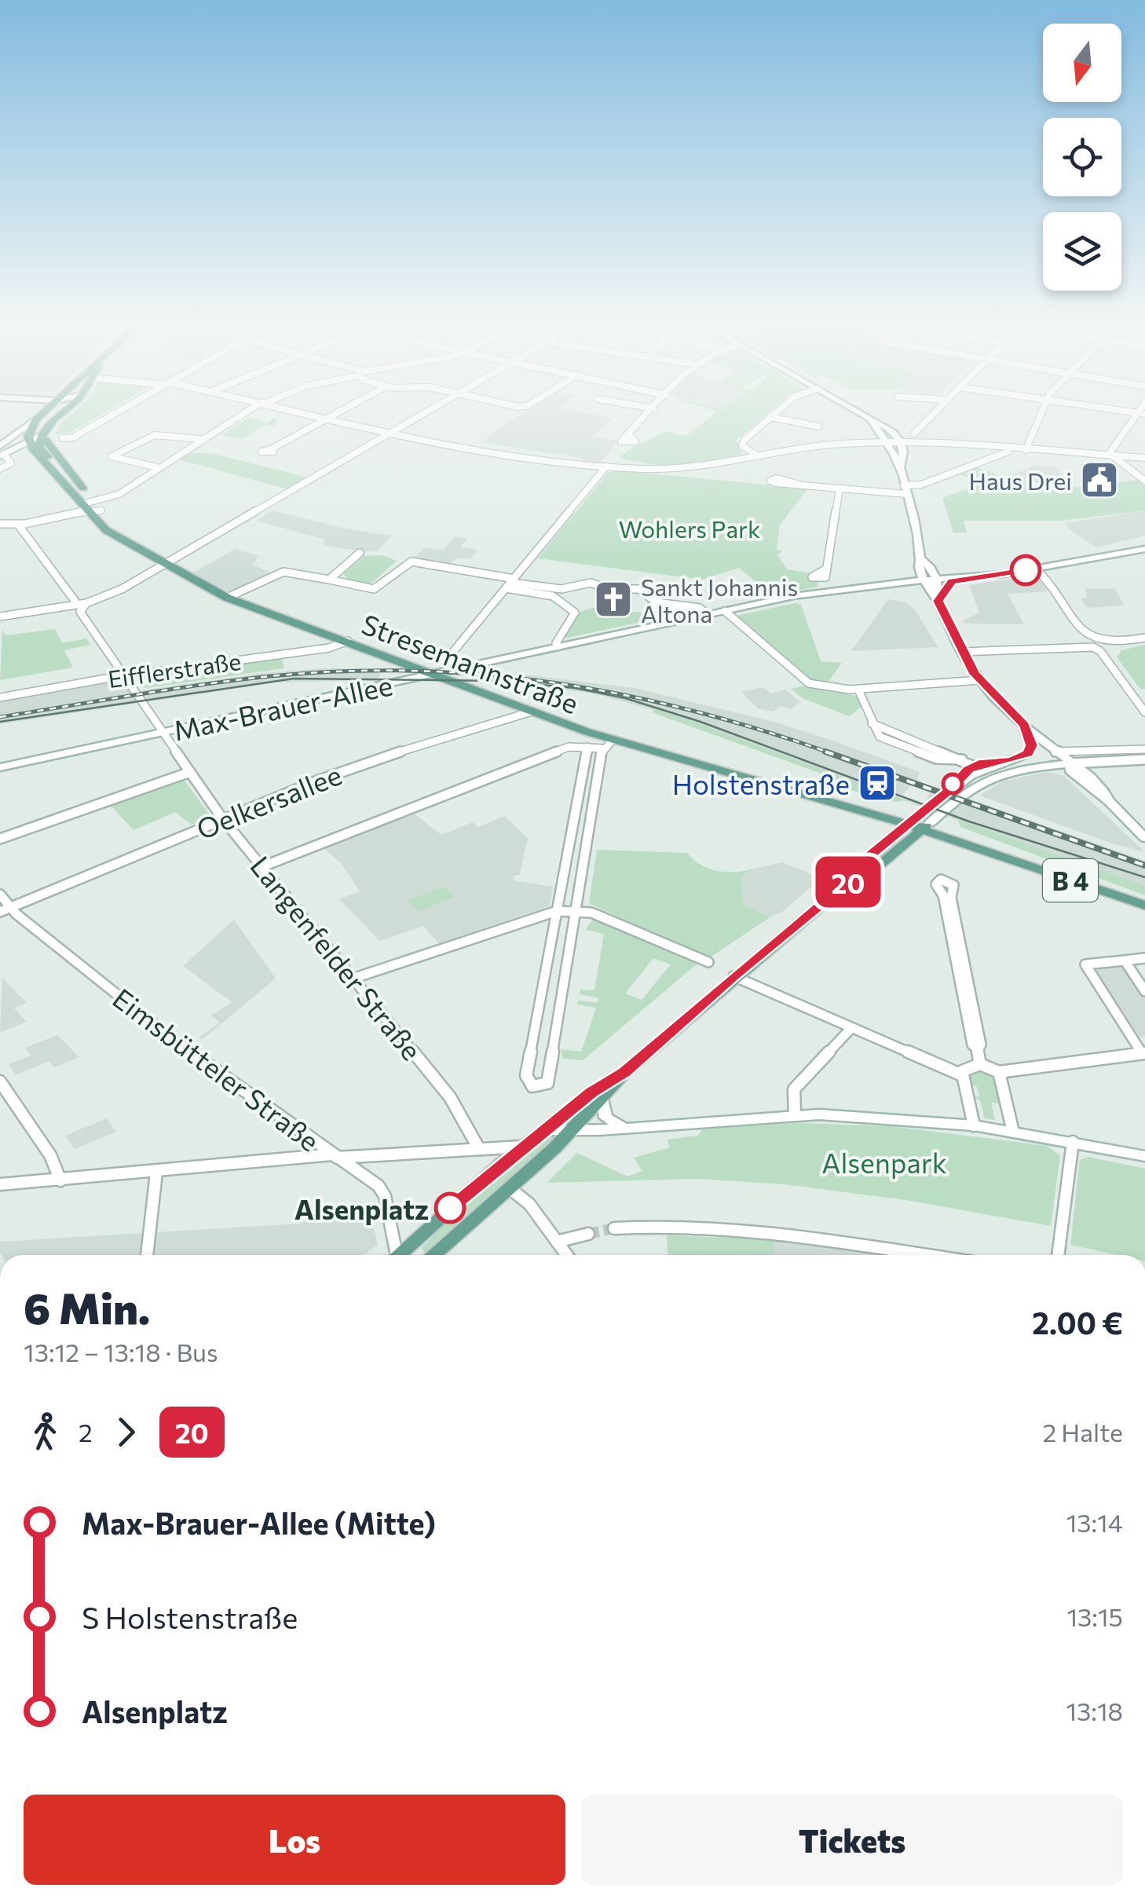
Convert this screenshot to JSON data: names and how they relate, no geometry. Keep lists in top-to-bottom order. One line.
{"streets":{"main road":["Stresemannstraße","Max-Brauer-Allee","B 4"],"street":["Eifflerstraße","Oelkersallee","Langenfelder Straße","Eimsbütteler Straße"]},"crossings":[["Stresemannstraße","Eifflerstraße"],["Stresemannstraße","Max-Brauer-Allee"],["Stresemannstraße","Oelkersallee"],["Eifflerstraße","Langenfelder Straße"],["Max-Brauer-Allee","Langenfelder Straße"],["Oelkersallee","Langenfelder Straße"],["Oelkersallee","Eimsbütteler Straße"]],"parks":["Wohlers Park","Alsenpark"],"places":{"public building":["Haus Drei"],"church":["Sankt Johannis Altona"],"station":["Holstenstraße"],"other":["Alsenplatz"]},"lines":["bus line 20"],"north":"bottom","page":{"on_map":"20","heading":["6 Min.","13:12 – 13:18 · Bus","2.00 €"],"legs":["2","20","2 Halte"],"list":[{"name":"Max-Brauer-Allee (Mitte)","value":"13:14"},{"name":"S Holstenstraße","value":"13:15"},{"name":"Alsenplatz","value":"13:18"}],"buttons":["Los","Tickets"]}}
